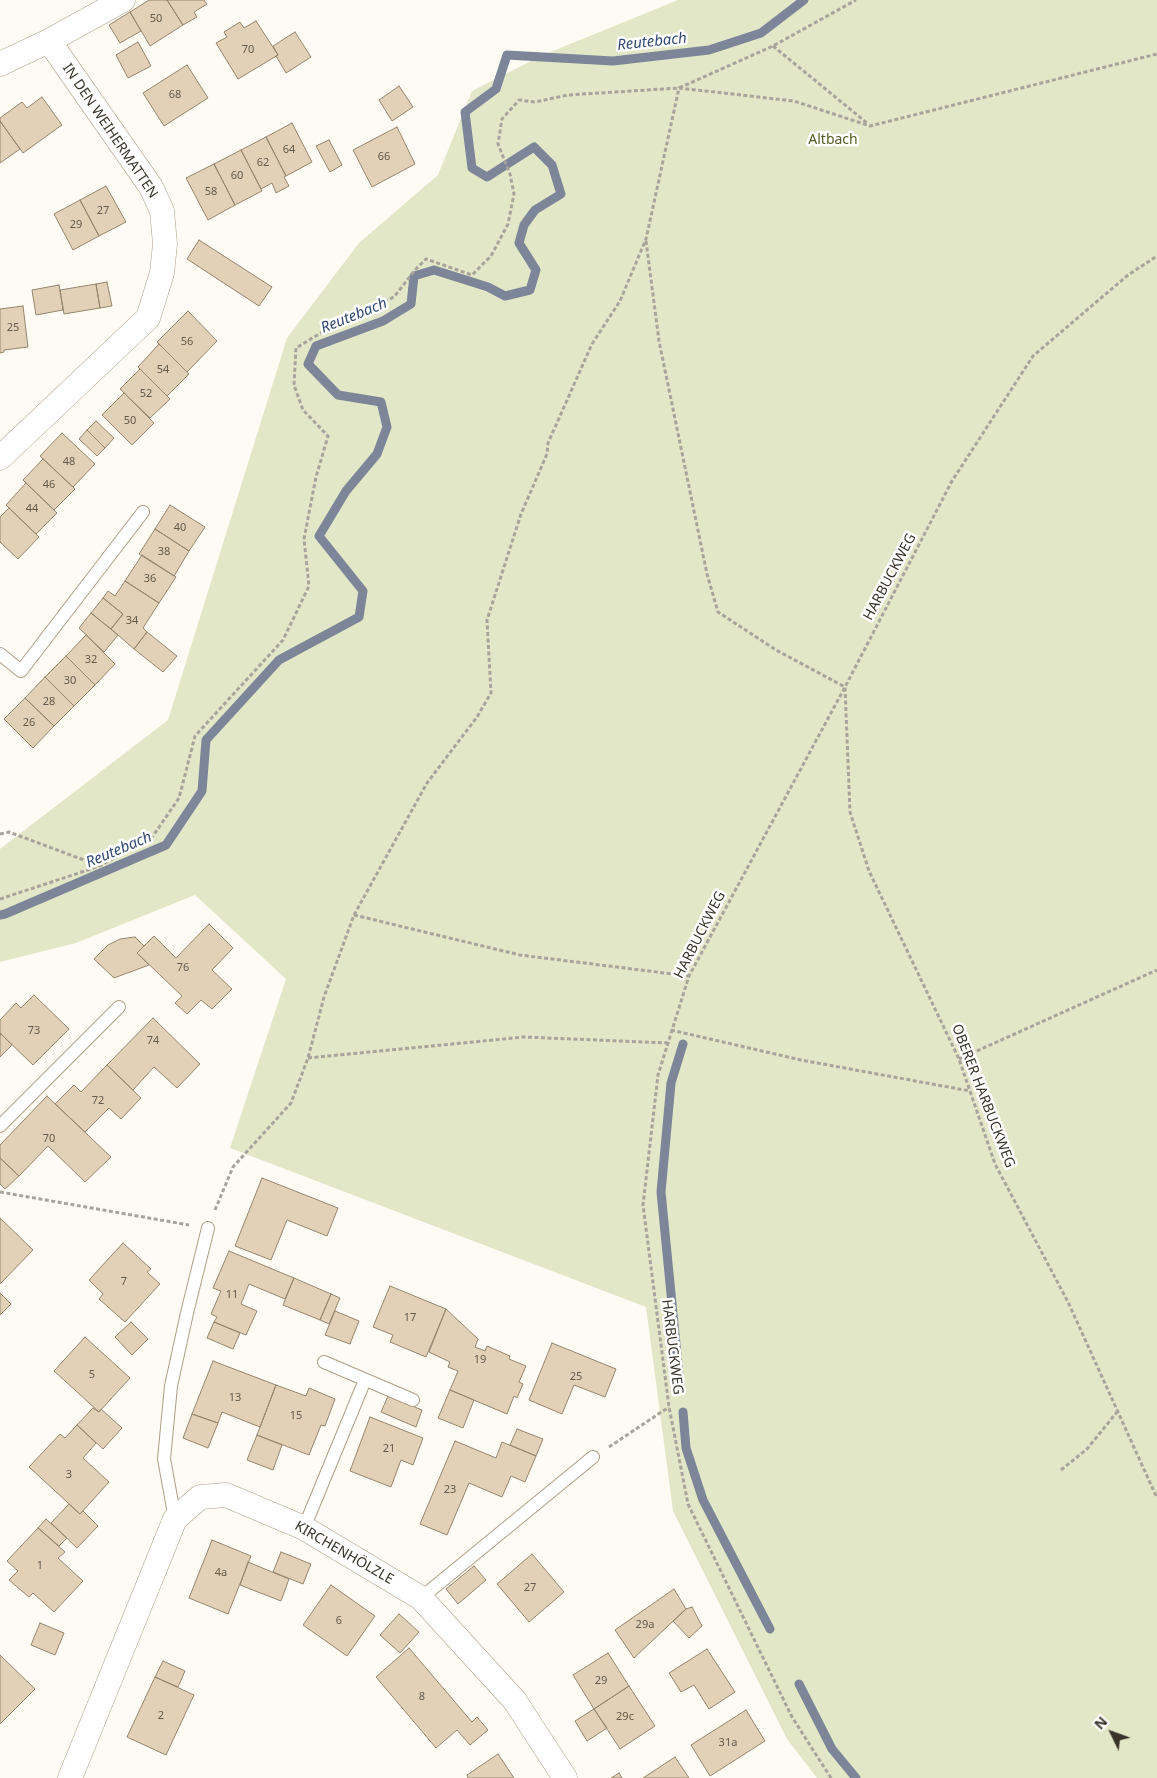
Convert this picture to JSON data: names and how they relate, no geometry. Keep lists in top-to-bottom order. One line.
{"streets":{"street":["IN DEN WEIHERMATTEN","KIRCHENHÖLZLE"],"path":["HARBUCKWEG","OBERER HARBUCKWEG"]},"crossings":[["HARBUCKWEG","OBERER HARBUCKWEG"]],"water":["Reutebach"],"parks":["Altbach"],"house_numbers":["50","70","68","64","66","62","60","58","27","29","25","56","54","52","50","48","46","44","40","38","36","34","32","30","28","26","76","73","74","72","70","7","11","17","19","5","25","13","15","21","3","23","1","4a","27","6","29a","29","8","2","29c","31a"],"north":"top left"}
